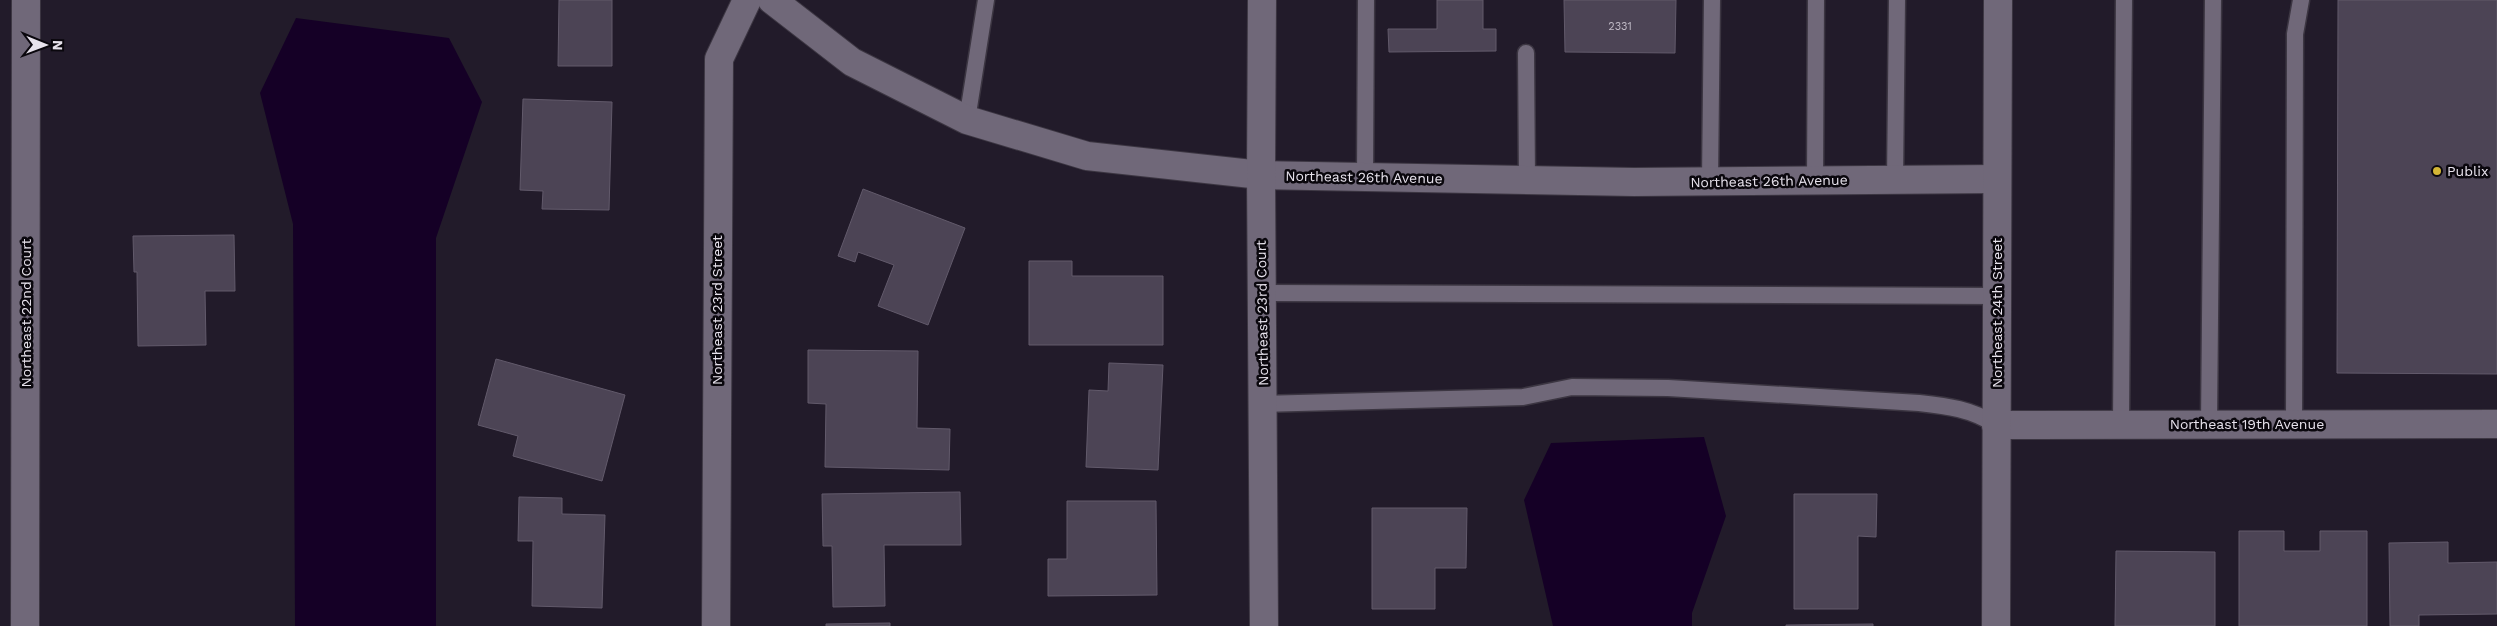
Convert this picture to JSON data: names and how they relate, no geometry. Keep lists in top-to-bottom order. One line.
{"streets":{"street":["Northeast 26th Avenue","Northeast 23rd Street","Northeast 22nd Court","Northeast 23rd Court","Northeast 24th Street","Northeast 19th Avenue"]},"crossings":[["Northeast 26th Avenue","Northeast 23rd Court"],["Northeast 26th Avenue","Northeast 24th Street"],["Northeast 24th Street","Northeast 19th Avenue"]],"places":["Publix"],"house_numbers":["2331"],"north":"right"}
